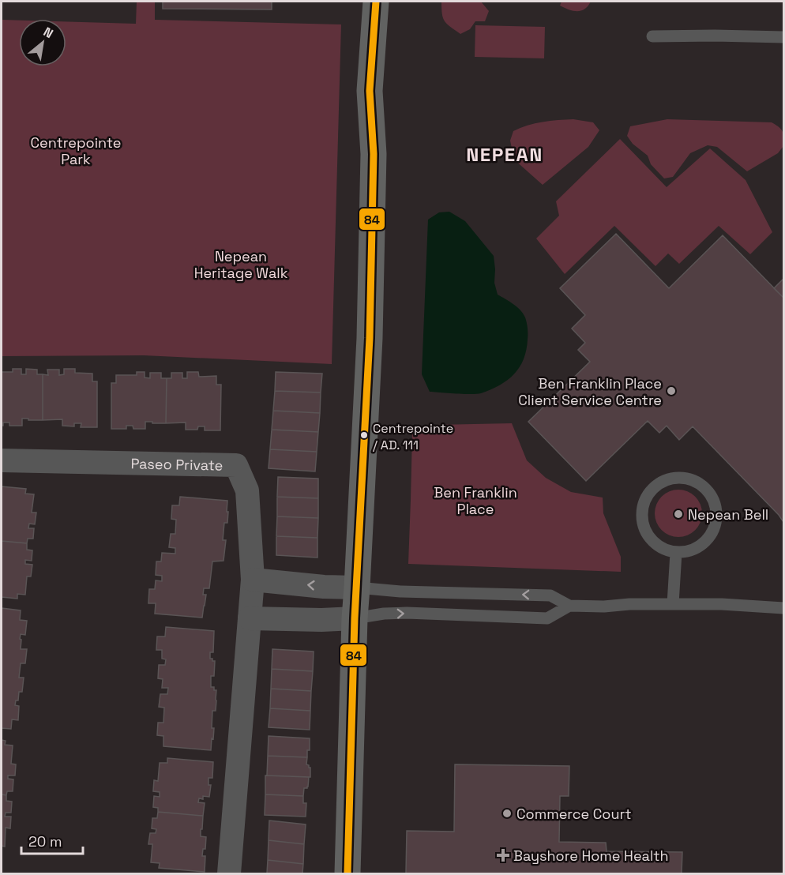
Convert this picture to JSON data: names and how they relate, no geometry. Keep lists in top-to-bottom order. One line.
{"streets":{"street":["Paseo Private"]},"districts":["NEPEAN"],"parks":["Centrepointe Park","Nepean Heritage Walk","Ben Franklin Place"],"places":{"other":["Ben Franklin Place Client Service Centre","Centrepointe / AD. 111","Nepean Bell","Commerce Court"],"health":["Bayshore Home Health"]},"lines":["transit line 84"],"scale_bar":"20 m","north":"top right"}
